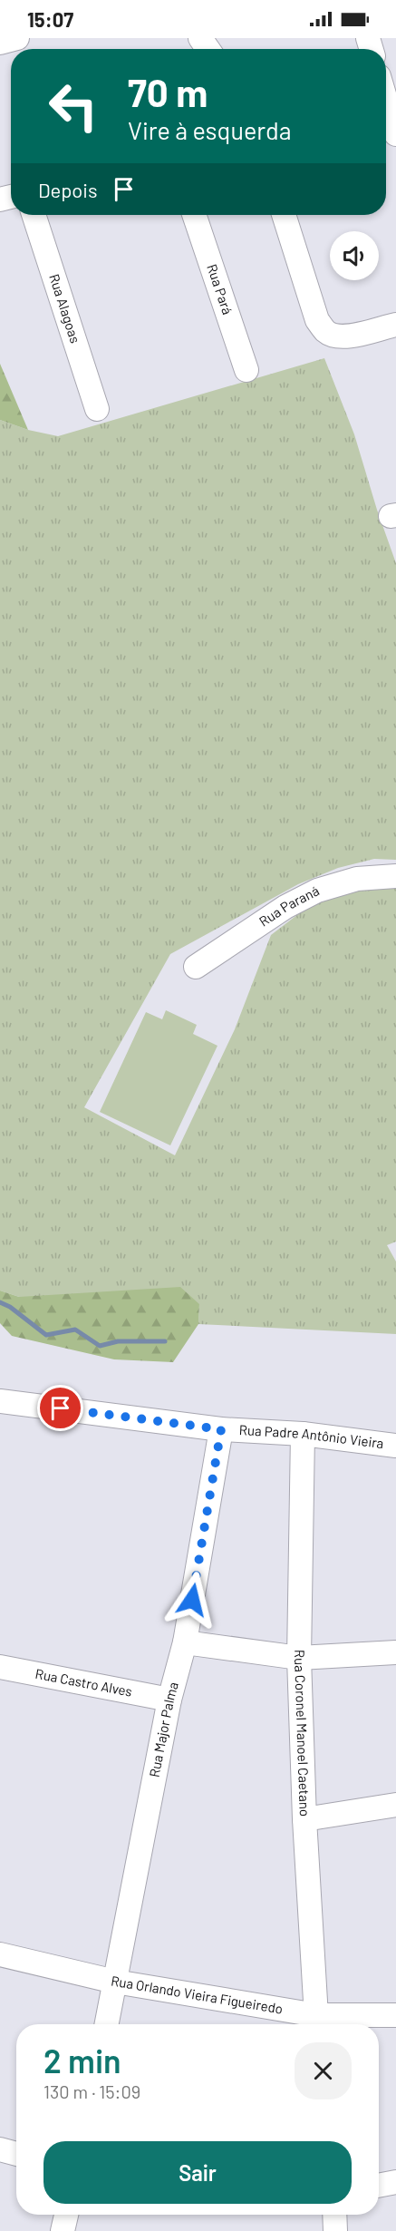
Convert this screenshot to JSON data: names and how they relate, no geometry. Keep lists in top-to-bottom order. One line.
{"streets":{"street":["Rua Pará","Rua Alagoas","Rua Paraná","Rua Padre Antônio Vieira","Rua Castro Alves","Rua Major Palma","Rua Coronel Manoel Caetano","Rua Orlando Vieira Figueiredo"]},"crossings":[["Rua Padre Antônio Vieira","Rua Major Palma"],["Rua Padre Antônio Vieira","Rua Coronel Manoel Caetano"],["Rua Castro Alves","Rua Major Palma"],["Rua Major Palma","Rua Orlando Vieira Figueiredo"],["Rua Coronel Manoel Caetano","Rua Orlando Vieira Figueiredo"]],"page":{"status":"15:07","turn":["70 m","Vire à esquerda"],"then":"Depois","heading":["2 min","130 m · 15:09"],"buttons":"Sair"}}
